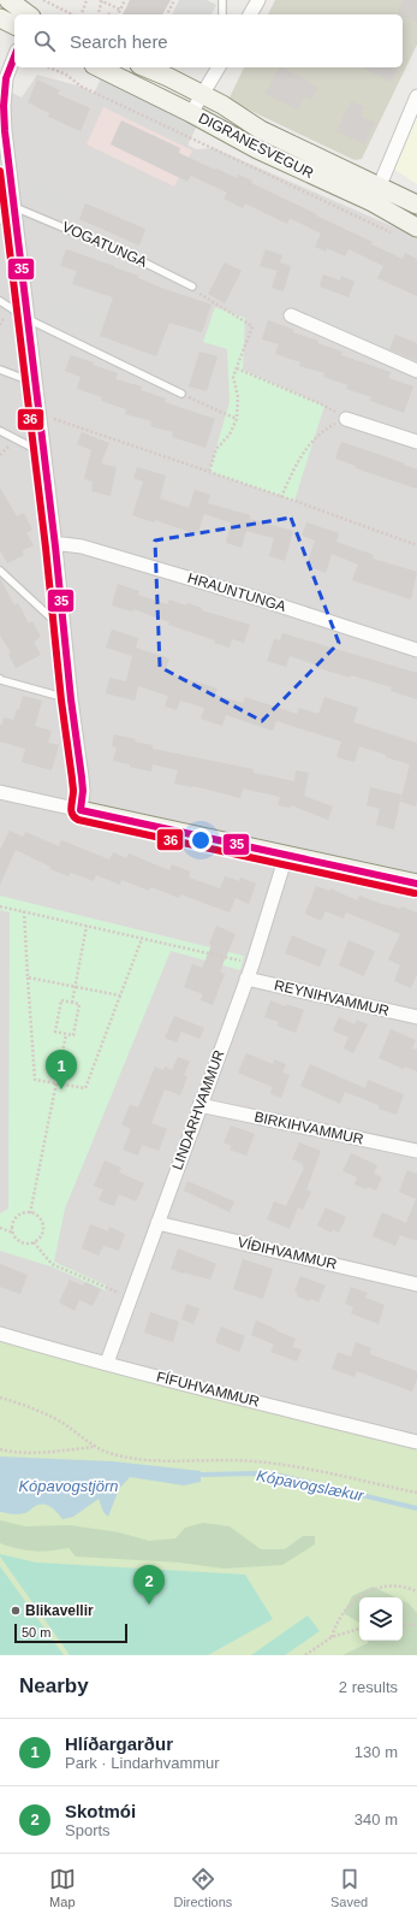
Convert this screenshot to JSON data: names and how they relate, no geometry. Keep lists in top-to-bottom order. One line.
{"streets":{"street":["DIGRANESVEGUR","HRAUNTUNGA","REYNIHVAMMUR","LINDARHVAMMUR","BIRKIHVAMMUR","VÍÐIHVAMMUR","FÍFUHVAMMUR"],"lane":["VOGATUNGA"]},"crossings":[["REYNIHVAMMUR","LINDARHVAMMUR"],["LINDARHVAMMUR","BIRKIHVAMMUR"],["LINDARHVAMMUR","VÍÐIHVAMMUR"],["LINDARHVAMMUR","FÍFUHVAMMUR"]],"water":["Kópavogstjörn","Kópavogslækur"],"places":["Blikavellir"],"lines":["transit line 35","transit line 36"],"scale_bar":"50 m","page":{"search":"Search here","pins":["1","2"],"scale":"50 m","heading":["Nearby","2 results"],"list":[{"mark":"1","name":"Hlíðargarður","note":"Park · Lindarhvammur","value":"130 m"},{"mark":"2","name":"Skotmói","note":"Sports","value":"340 m"}],"nav":["Map","Directions","Saved"]}}
